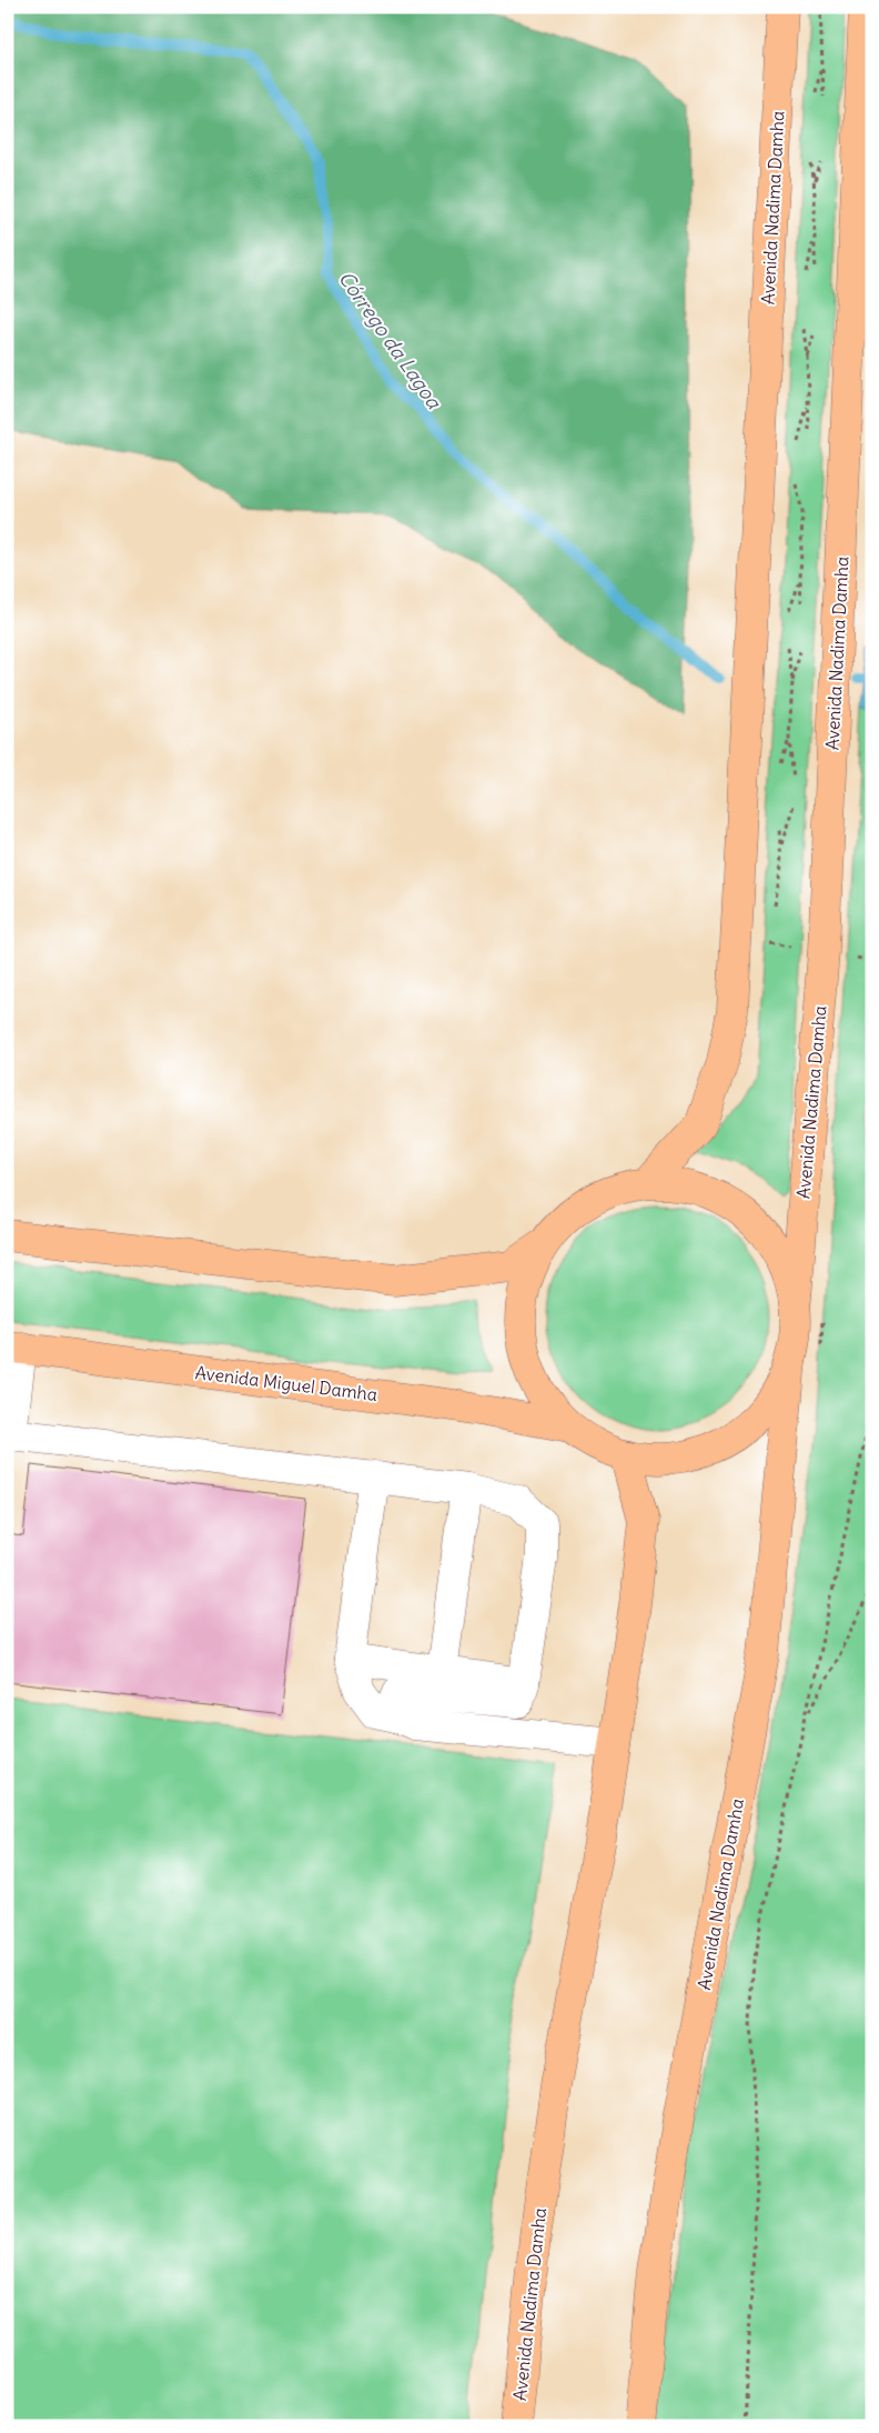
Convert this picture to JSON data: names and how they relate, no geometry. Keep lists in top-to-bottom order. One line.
{"streets":{"main road":["Avenida Nadima Damha","Avenida Miguel Damha"]},"water":["Córrego da Lagoa"]}
